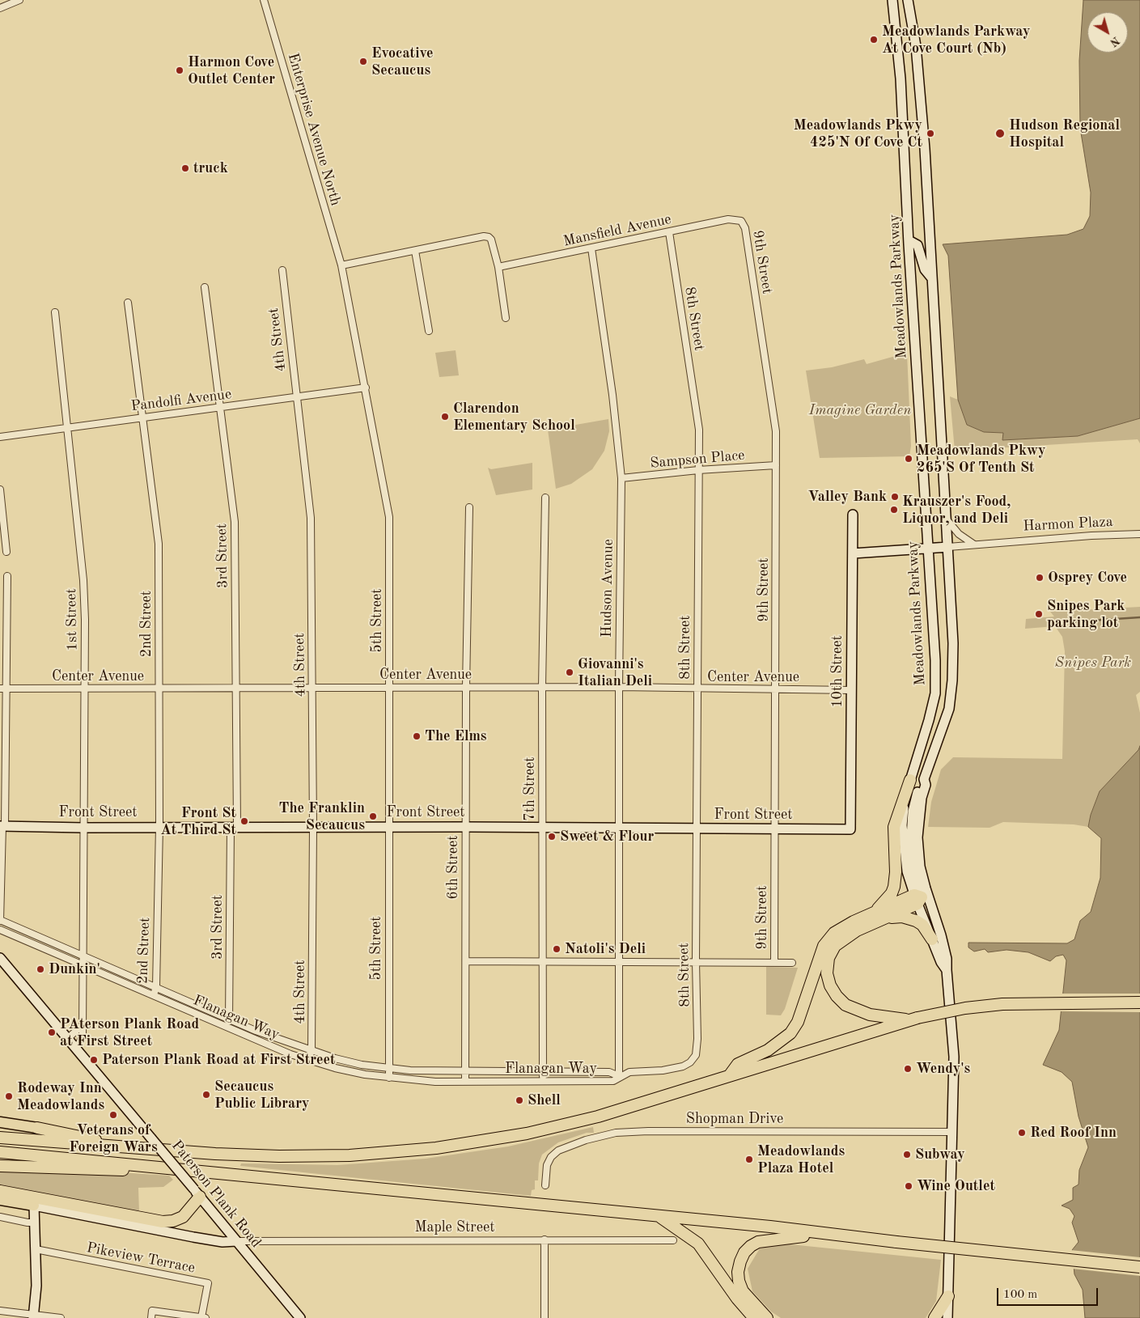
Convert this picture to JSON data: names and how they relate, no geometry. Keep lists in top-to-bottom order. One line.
{"streets":{"main road":["Meadowlands Parkway","Harmon Plaza","10th Street","Front Street","Paterson Plank Road"],"street":["Enterprise Avenue North","Mansfield Avenue","9th Street","8th Street","4th Street","Pandolfi Avenue","Sampson Place","3rd Street","Hudson Avenue","1st Street","5th Street","2nd Street","Center Avenue","7th Street","6th Street","Flanagan Way","Shopman Drive","Maple Street","Pikeview Terrace"]},"crossings":[["Enterprise Avenue North","5th Street"],["Mansfield Avenue","9th Street"],["Mansfield Avenue","8th Street"],["Mansfield Avenue","Hudson Avenue"],["9th Street","Sampson Place"],["9th Street","Center Avenue"],["9th Street","Front Street"],["Meadowlands Parkway","Harmon Plaza"],["Meadowlands Parkway","Shopman Drive"],["8th Street","Sampson Place"],["8th Street","Center Avenue"],["8th Street","Front Street"],["8th Street","Flanagan Way"],["4th Street","Pandolfi Avenue"],["4th Street","Center Avenue"],["4th Street","Front Street"],["4th Street","Flanagan Way"],["Pandolfi Avenue","3rd Street"],["Pandolfi Avenue","1st Street"],["Pandolfi Avenue","5th Street"],["Pandolfi Avenue","2nd Street"],["Sampson Place","Hudson Avenue"],["Harmon Plaza","10th Street"],["3rd Street","Center Avenue"],["3rd Street","Front Street"],["3rd Street","Flanagan Way"],["Hudson Avenue","Center Avenue"],["Hudson Avenue","Front Street"],["Hudson Avenue","Flanagan Way"],["1st Street","Center Avenue"],["1st Street","Front Street"],["1st Street","Flanagan Way"],["1st Street","Paterson Plank Road"],["5th Street","Center Avenue"],["5th Street","Front Street"],["5th Street","Flanagan Way"],["2nd Street","Center Avenue"],["2nd Street","Front Street"],["2nd Street","Flanagan Way"],["10th Street","Center Avenue"],["10th Street","Front Street"],["Center Avenue","7th Street"],["Center Avenue","6th Street"],["7th Street","Front Street"],["7th Street","Flanagan Way"],["Front Street","6th Street"],["6th Street","Flanagan Way"],["Paterson Plank Road","Maple Street"]],"parks":["Imagine Garden","Snipes Park"],"places":["Meadowlands Parkway At Cove Court (Nb)","Evocative Secaucus","Harmon Cove Outlet Center","Meadowlands Pkwy 425'N Of Cove Ct","Hudson Regional Hospital","truck","Clarendon Elementary School","Meadowlands Pkwy 265'S Of Tenth St","Valley Bank","Krauszer's Food, Liquor, and Deli","Osprey Cove","Snipes Park parking lot","Giovanni's Italian Deli","The Elms","The Franklin Secaucus","Front St At Third St","Sweet & Flour","Natoli's Deli","Dunkin'","PAterson Plank Road at First Street","Paterson Plank Road at First Street","Wendy's","Secaucus Public Library","Rodeway Inn Meadowlands","Shell","Veterans of Foreign Wars","Red Roof Inn","Subway","Meadowlands Plaza Hotel","Wine Outlet"],"scale_bar":"100 m","north":"bottom right"}
